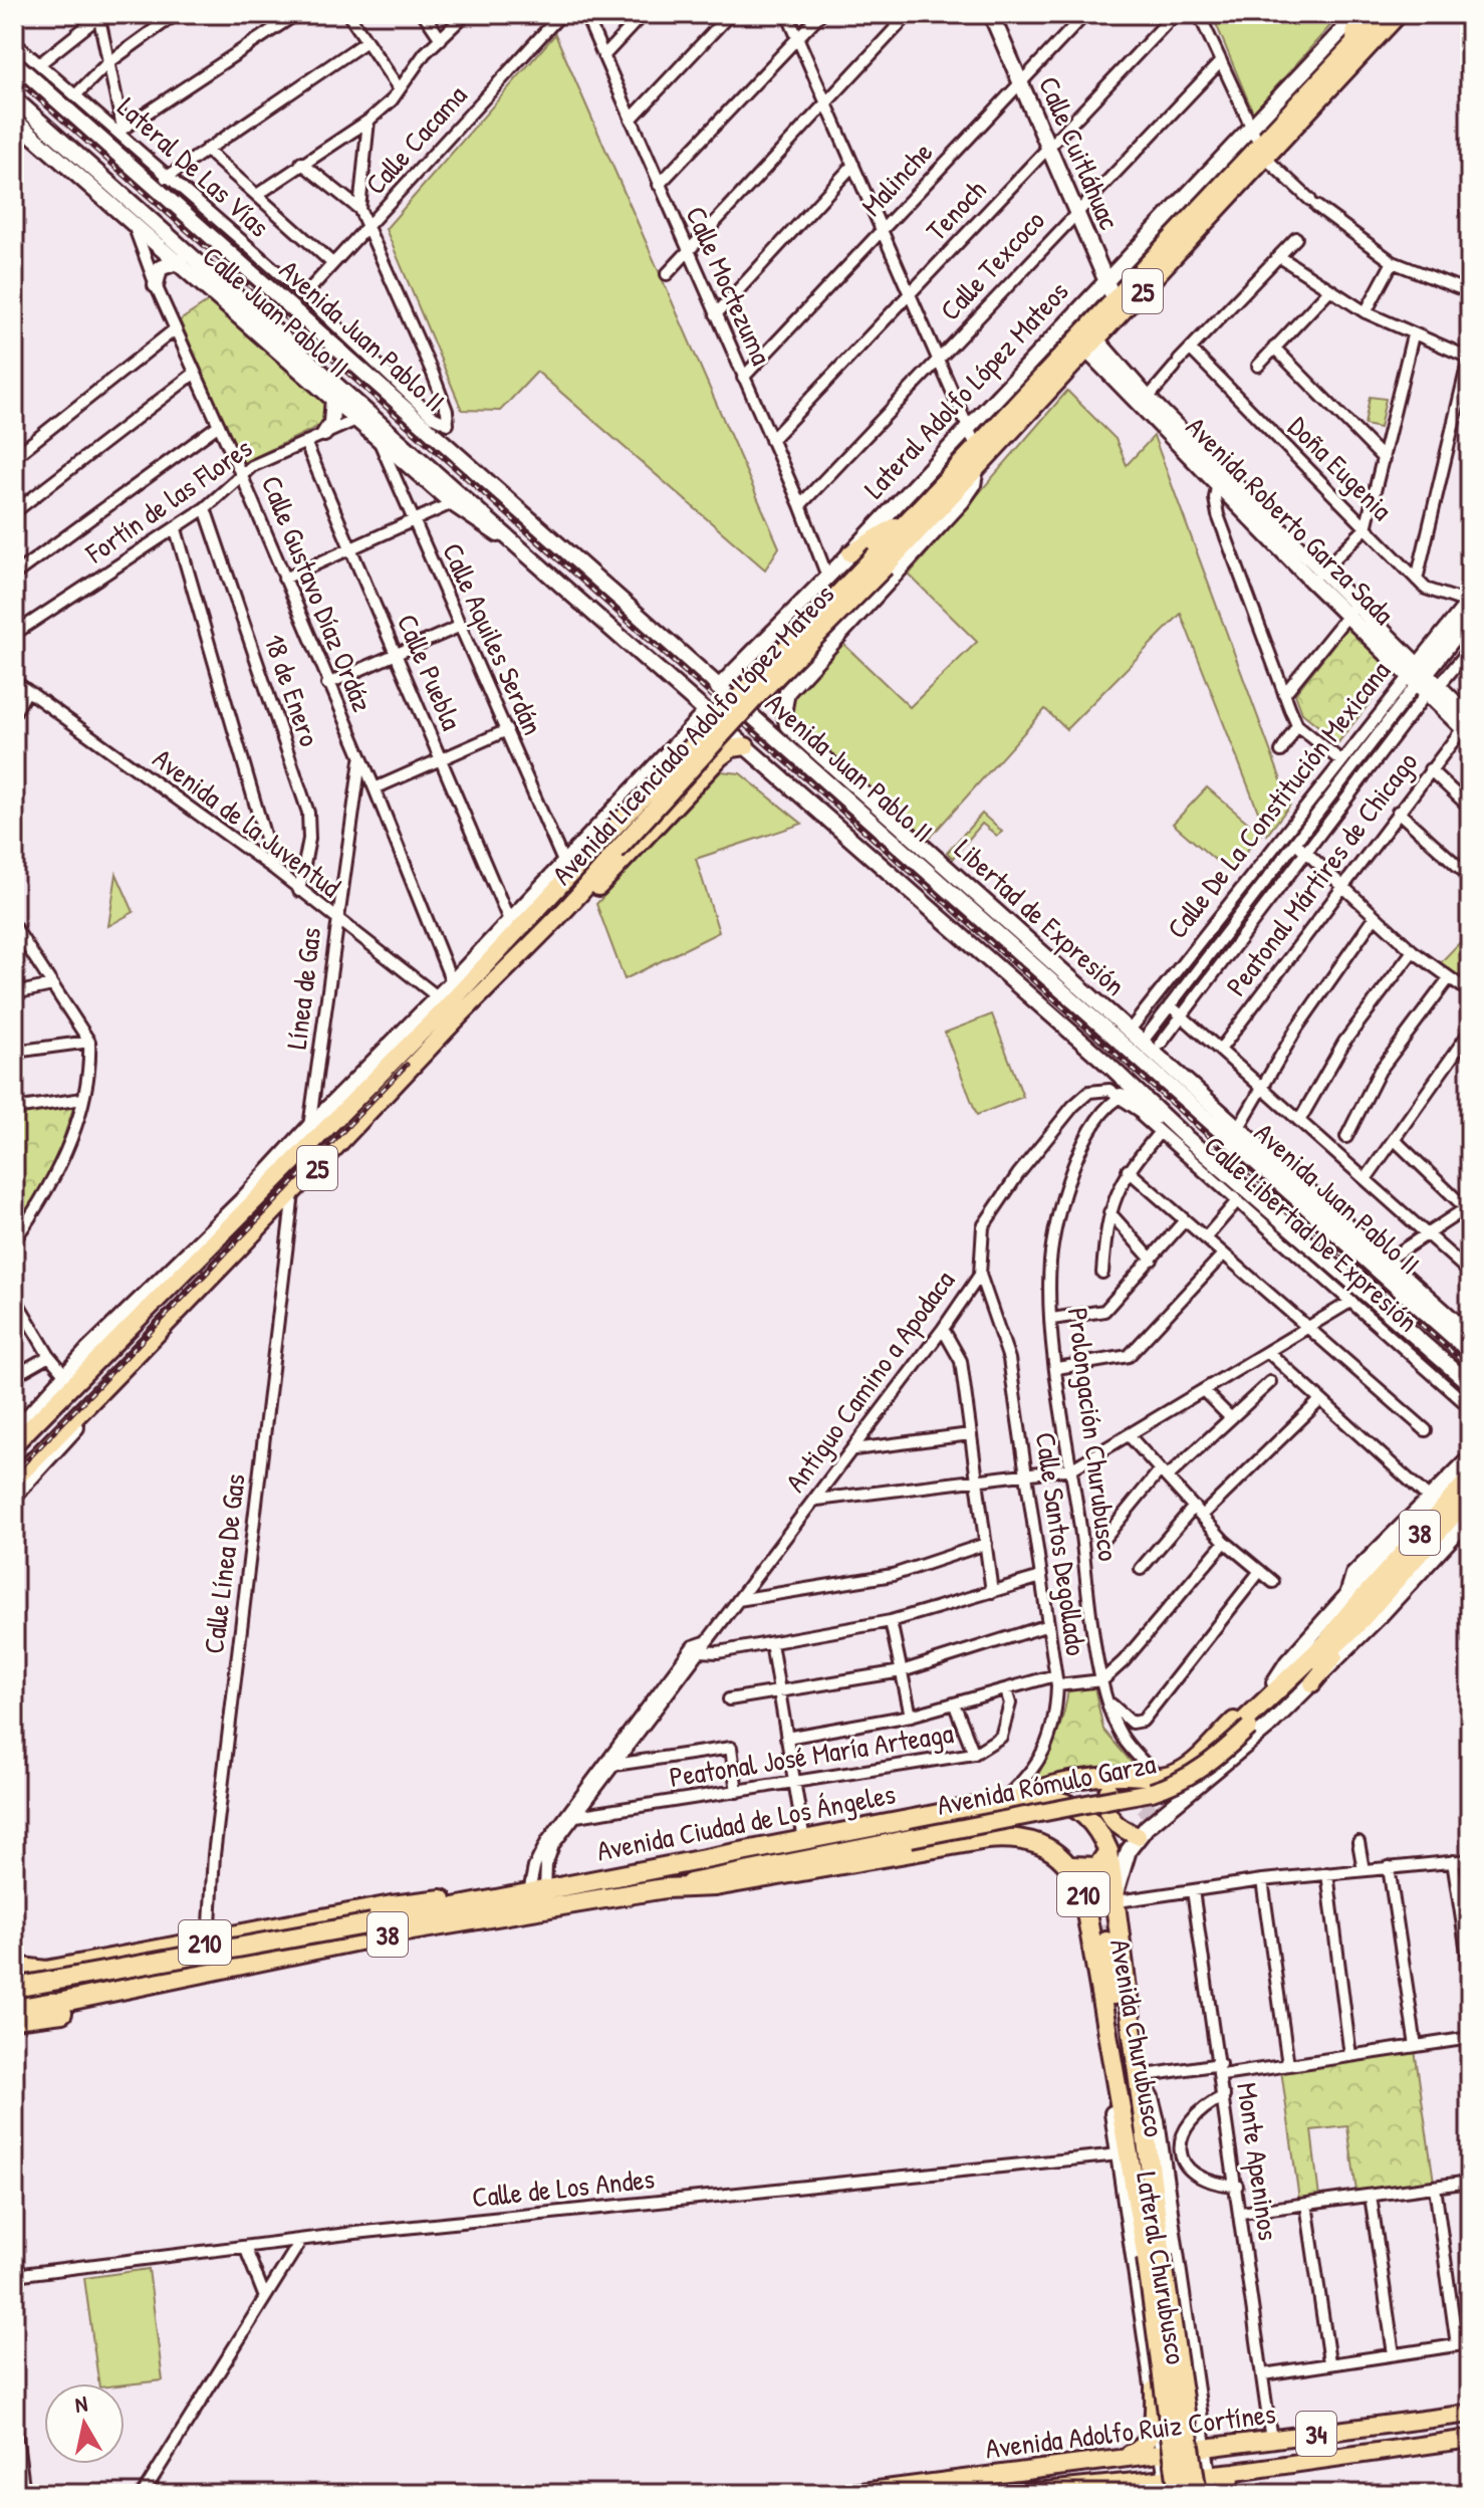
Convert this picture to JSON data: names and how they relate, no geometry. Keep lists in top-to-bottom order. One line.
{"streets":{"highway":["38","Avenida Ciudad de Los Ángeles","210","Avenida Churubusco"],"main road":["25","Avenida Licenciado Adolfo López Mateos","Avenida Rómulo Garza","Avenida Adolfo Ruiz Cortínes","34"],"street":["Calle Cacama","Calle Cuitláhuac","Lateral De Las Vías","Malinche","Tenoch","Calle Texcoco","Calle Moctezuma","Calle Juan Pablo II","Avenida Juan Pablo II","Lateral Adolfo López Mateos","Doña Eugenia","Fortín de las Flores","Avenida Roberto Garza Sada","Calle Gustavo Díaz Ordáz","Calle Aquiles Serdán","Calle Puebla","18 de Enero","Calle De La Constitución Mexicana","Avenida de la Juventud","Peatonal Mártires de Chicago","Libertad de Expresión","Línea de Gas","Calle Libertad De Expresión","Antiguo Camino a Apodaca","Prolongación Churubusco","Calle Santos Degollado","Calle Línea De Gas","Peatonal José María Arteaga","Monte Apeninos","Calle de Los Andes","Lateral Churubusco"]},"crossings":[["Calle Cacama","Lateral De Las Vías"],["Calle Cuitláhuac","Malinche"],["Calle Cuitláhuac","Tenoch"],["Calle Cuitláhuac","Calle Texcoco"],["Calle Cuitláhuac","Lateral Adolfo López Mateos"],["Calle Cuitláhuac","Avenida Licenciado Adolfo López Mateos"],["Malinche","Calle Moctezuma"],["Tenoch","Calle Moctezuma"],["Calle Texcoco","Calle Moctezuma"],["Calle Moctezuma","Lateral Adolfo López Mateos"],["Calle Juan Pablo II","Avenida Juan Pablo II"],["Calle Juan Pablo II","Fortín de las Flores"],["Calle Juan Pablo II","Calle Gustavo Díaz Ordáz"],["Calle Juan Pablo II","Calle Aquiles Serdán"],["Avenida Juan Pablo II","Lateral Adolfo López Mateos"],["Fortín de las Flores","Calle Gustavo Díaz Ordáz"],["Fortín de las Flores","Calle Puebla"],["Fortín de las Flores","18 de Enero"],["Avenida Roberto Garza Sada","Avenida Licenciado Adolfo López Mateos"],["Avenida Roberto Garza Sada","Calle De La Constitución Mexicana"],["Avenida Roberto Garza Sada","Peatonal Mártires de Chicago"],["Calle Gustavo Díaz Ordáz","Línea de Gas"],["18 de Enero","Avenida de la Juventud"],["Avenida Licenciado Adolfo López Mateos","Avenida de la Juventud"],["Avenida Licenciado Adolfo López Mateos","Libertad de Expresión"],["Avenida Licenciado Adolfo López Mateos","Calle Línea De Gas"],["Calle De La Constitución Mexicana","Libertad de Expresión"],["Avenida de la Juventud","Línea de Gas"],["Calle Libertad De Expresión","Antiguo Camino a Apodaca"],["Calle Libertad De Expresión","Prolongación Churubusco"],["Antiguo Camino a Apodaca","Prolongación Churubusco"],["Antiguo Camino a Apodaca","Calle Santos Degollado"],["Antiguo Camino a Apodaca","Peatonal José María Arteaga"],["Antiguo Camino a Apodaca","Avenida Ciudad de Los Ángeles"],["Prolongación Churubusco","Avenida Rómulo Garza"],["Calle Santos Degollado","Avenida Rómulo Garza"],["Calle Santos Degollado","Avenida Ciudad de Los Ángeles"],["Calle Santos Degollado","Avenida Churubusco"],["Calle Línea De Gas","210"],["Avenida Rómulo Garza","Avenida Ciudad de Los Ángeles"],["Avenida Rómulo Garza","210"],["Avenida Rómulo Garza","Avenida Churubusco"],["Avenida Ciudad de Los Ángeles","210"],["Avenida Ciudad de Los Ángeles","Avenida Churubusco"],["210","Avenida Churubusco"],["Avenida Churubusco","Calle de Los Andes"],["Avenida Churubusco","Lateral Churubusco"],["Monte Apeninos","Avenida Adolfo Ruiz Cortínes"],["Calle de Los Andes","Lateral Churubusco"],["Lateral Churubusco","Avenida Adolfo Ruiz Cortínes"]],"north":"top"}
